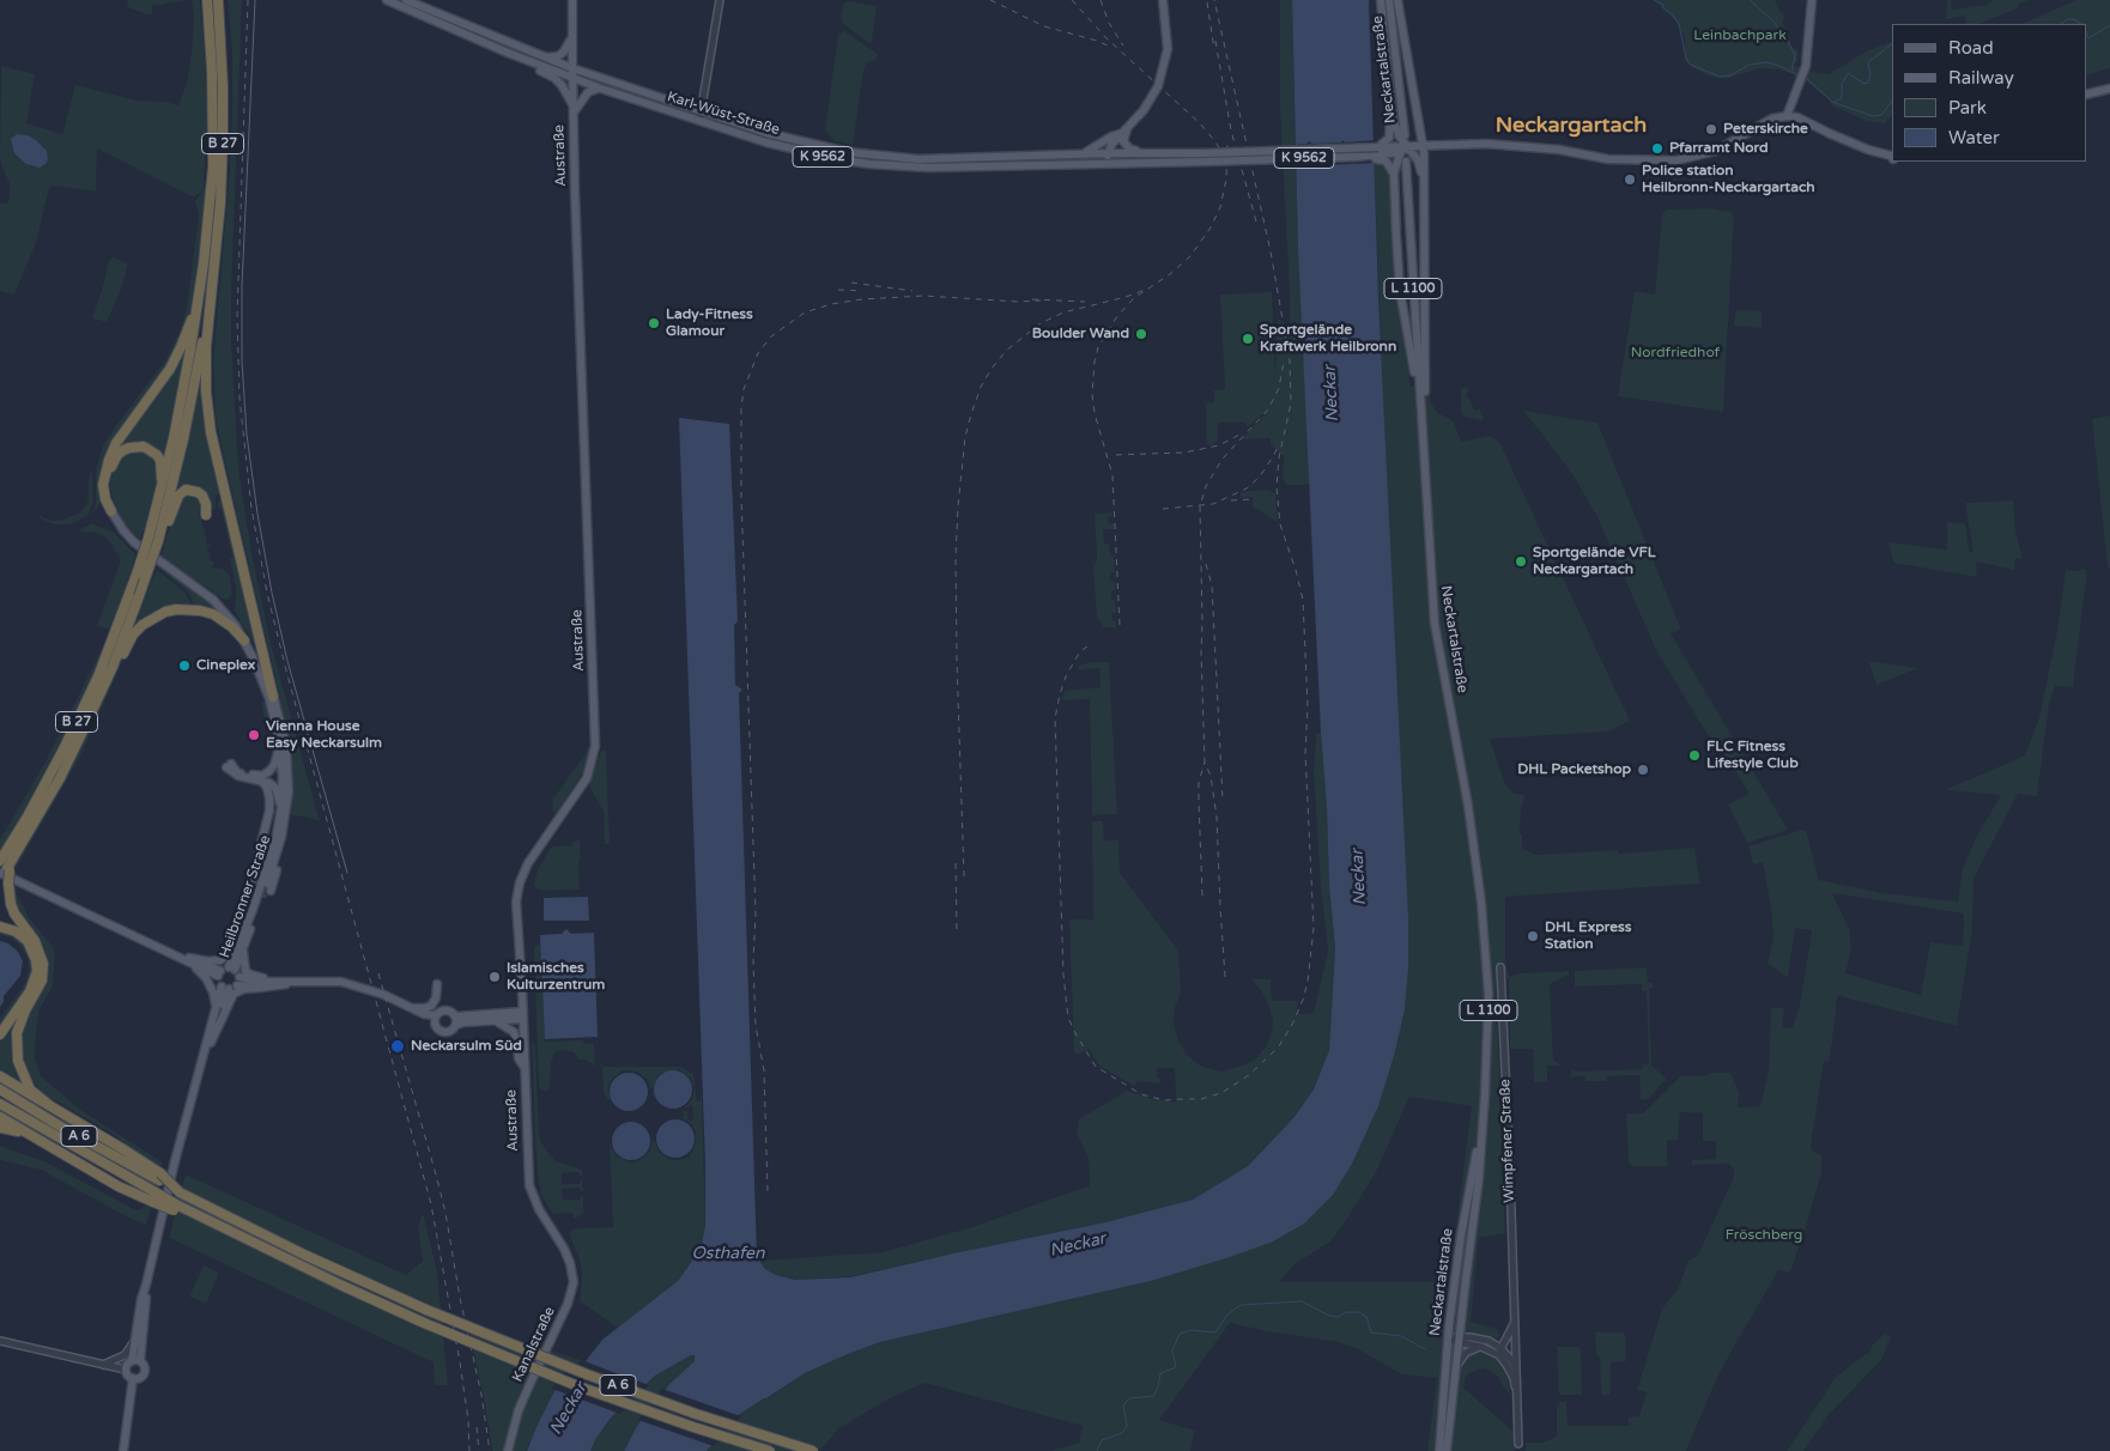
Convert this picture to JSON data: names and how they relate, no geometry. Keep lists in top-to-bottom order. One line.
{"streets":{"highway":["B 27","A 6"],"main road":["Neckartalstraße","Karl-Wüst-Straße","Austraße","K 9562","L 1100","Heilbronner Straße","Kanalstraße"],"street":["Wimpfener Straße"]},"crossings":[["Karl-Wüst-Straße","Austraße"],["Karl-Wüst-Straße","K 9562"],["Austraße","Kanalstraße"]],"districts":["Neckargartach"],"water":["Neckar","Osthafen"],"parks":["Leinbachpark","Nordfriedhof","Fröschberg"],"places":["Peterskirche","Pfarramt Nord","Police station Heilbronn-Neckargartach","Lady-Fitness Glamour","Boulder Wand","Sportgelände Kraftwerk Heilbronn","Sportgelände VFL Neckargartach","Cineplex","Vienna House Easy Neckarsulm","FLC Fitness Lifestyle Club","DHL Packetshop","DHL Express Station","Islamisches Kulturzentrum","Neckarsulm Süd"],"legend":["Road","Railway","Park","Water"]}
